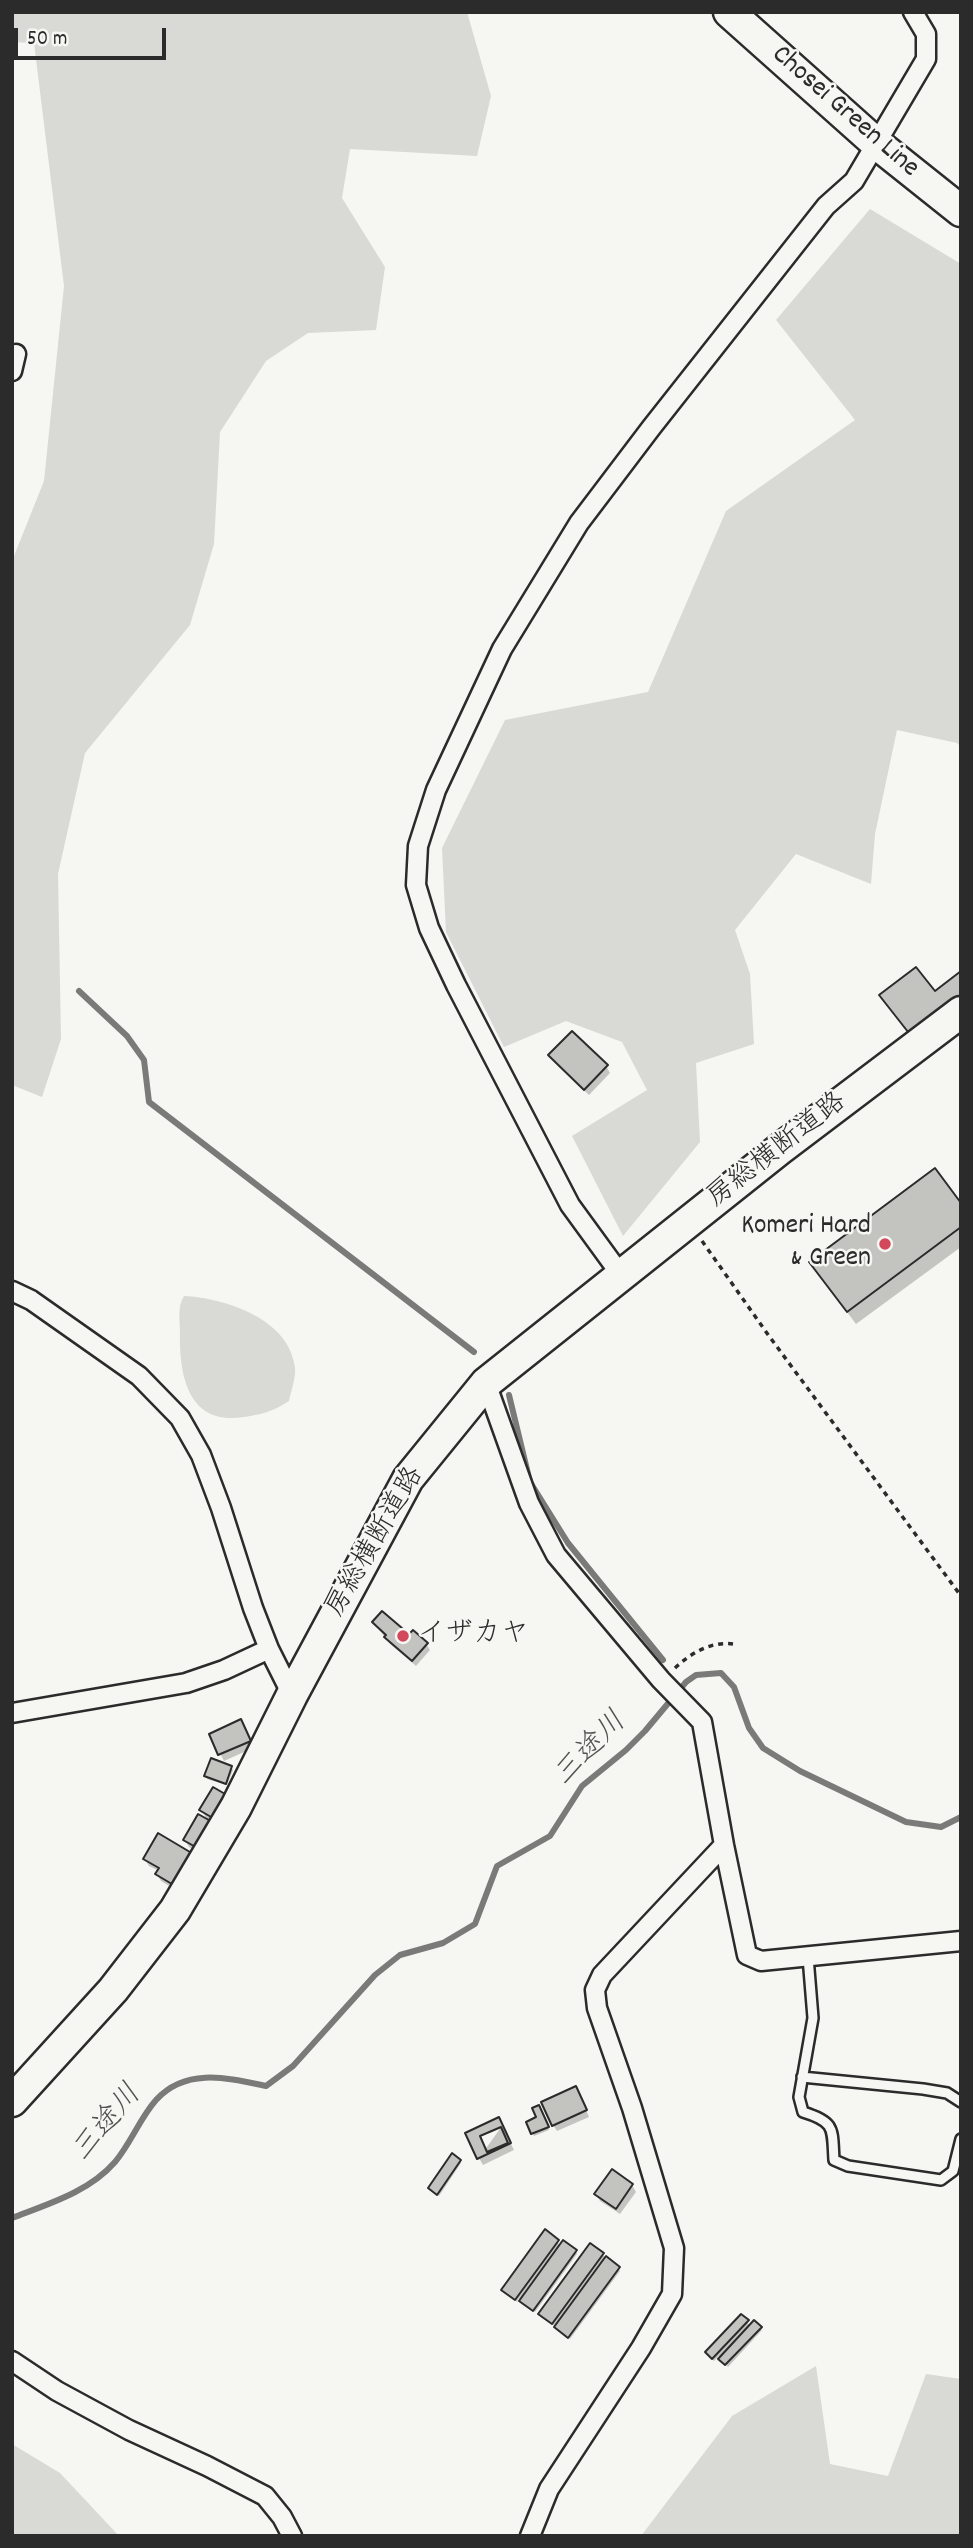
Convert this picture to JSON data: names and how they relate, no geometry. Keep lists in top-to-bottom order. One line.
{"streets":{"highway":["Chosei Green Line","房総横断道路"]},"water":["三途川"],"places":["Komeri Hard & Green","イザカヤ"],"scale_bar":"50 m"}
